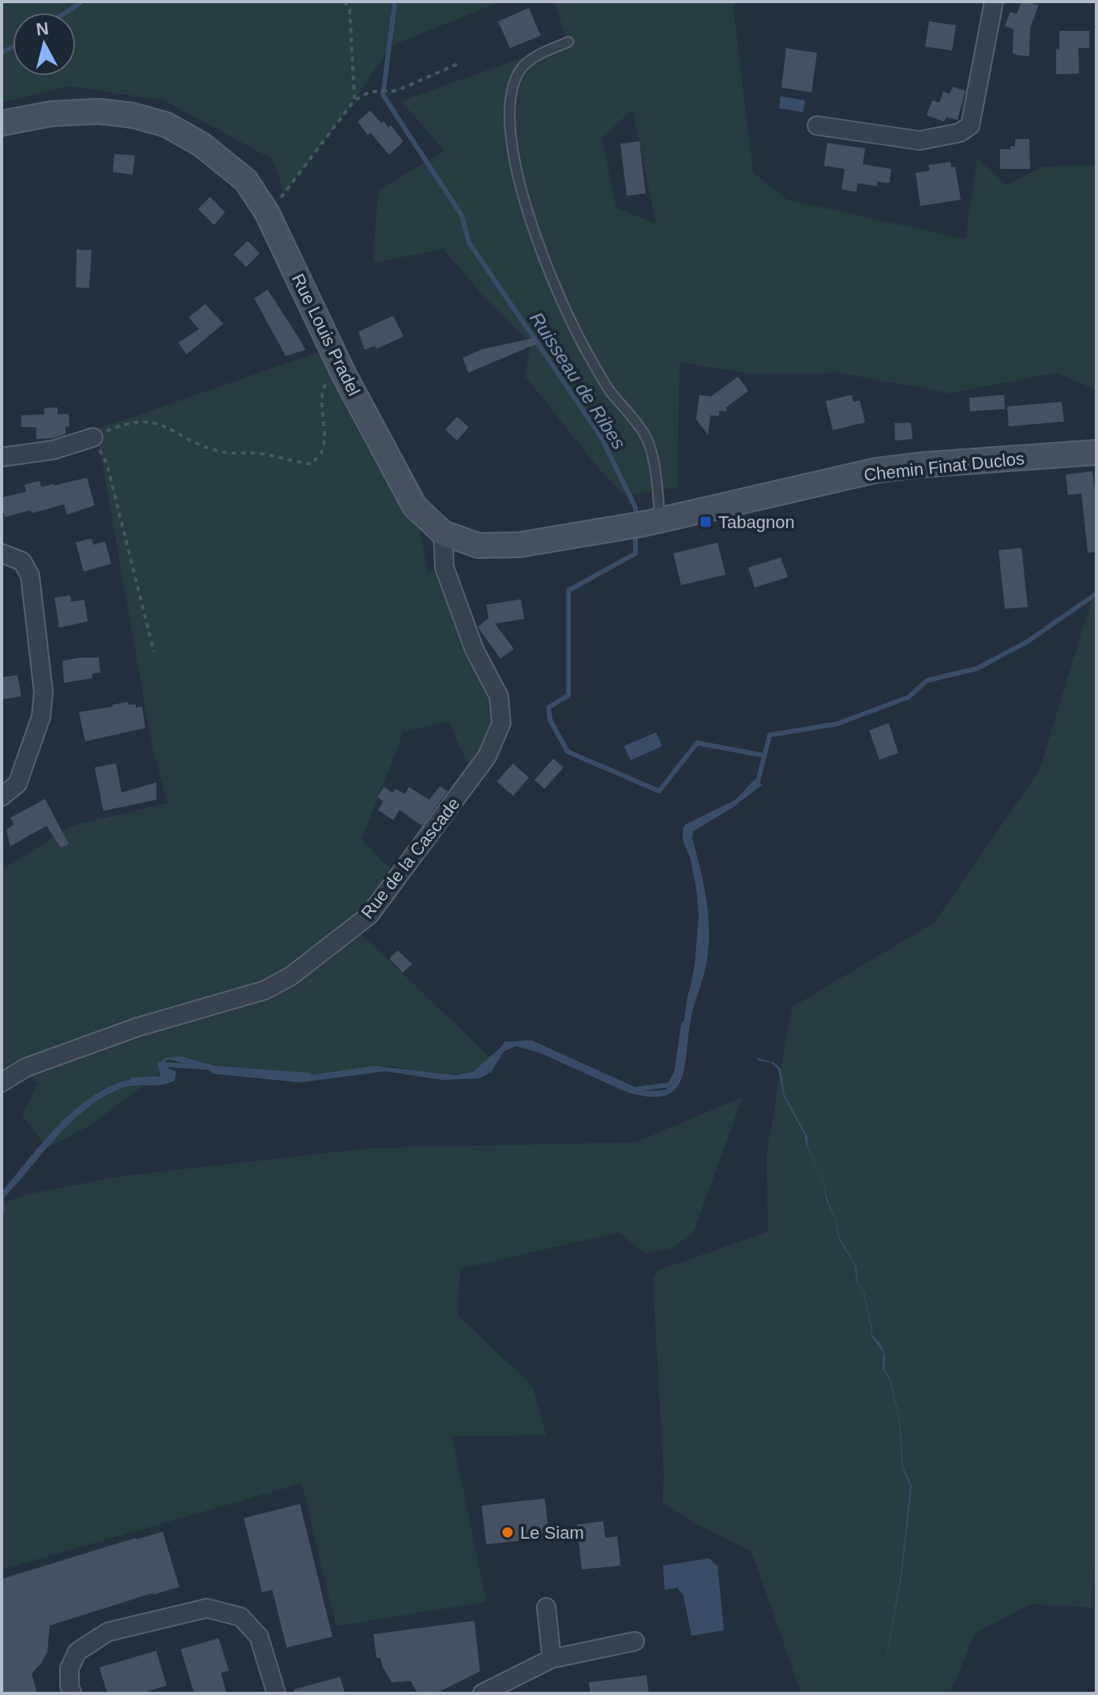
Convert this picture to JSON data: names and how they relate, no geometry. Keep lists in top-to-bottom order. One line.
{"streets":{"main road":["Rue Louis Pradel","Chemin Finat Duclos"],"street":["Rue de la Cascade"]},"crossings":[["Rue Louis Pradel","Chemin Finat Duclos"],["Rue Louis Pradel","Rue de la Cascade"]],"water":["Ruisseau de Ribes"],"places":{"transit":["Tabagnon"],"other":["Le Siam"]},"north":"top"}
